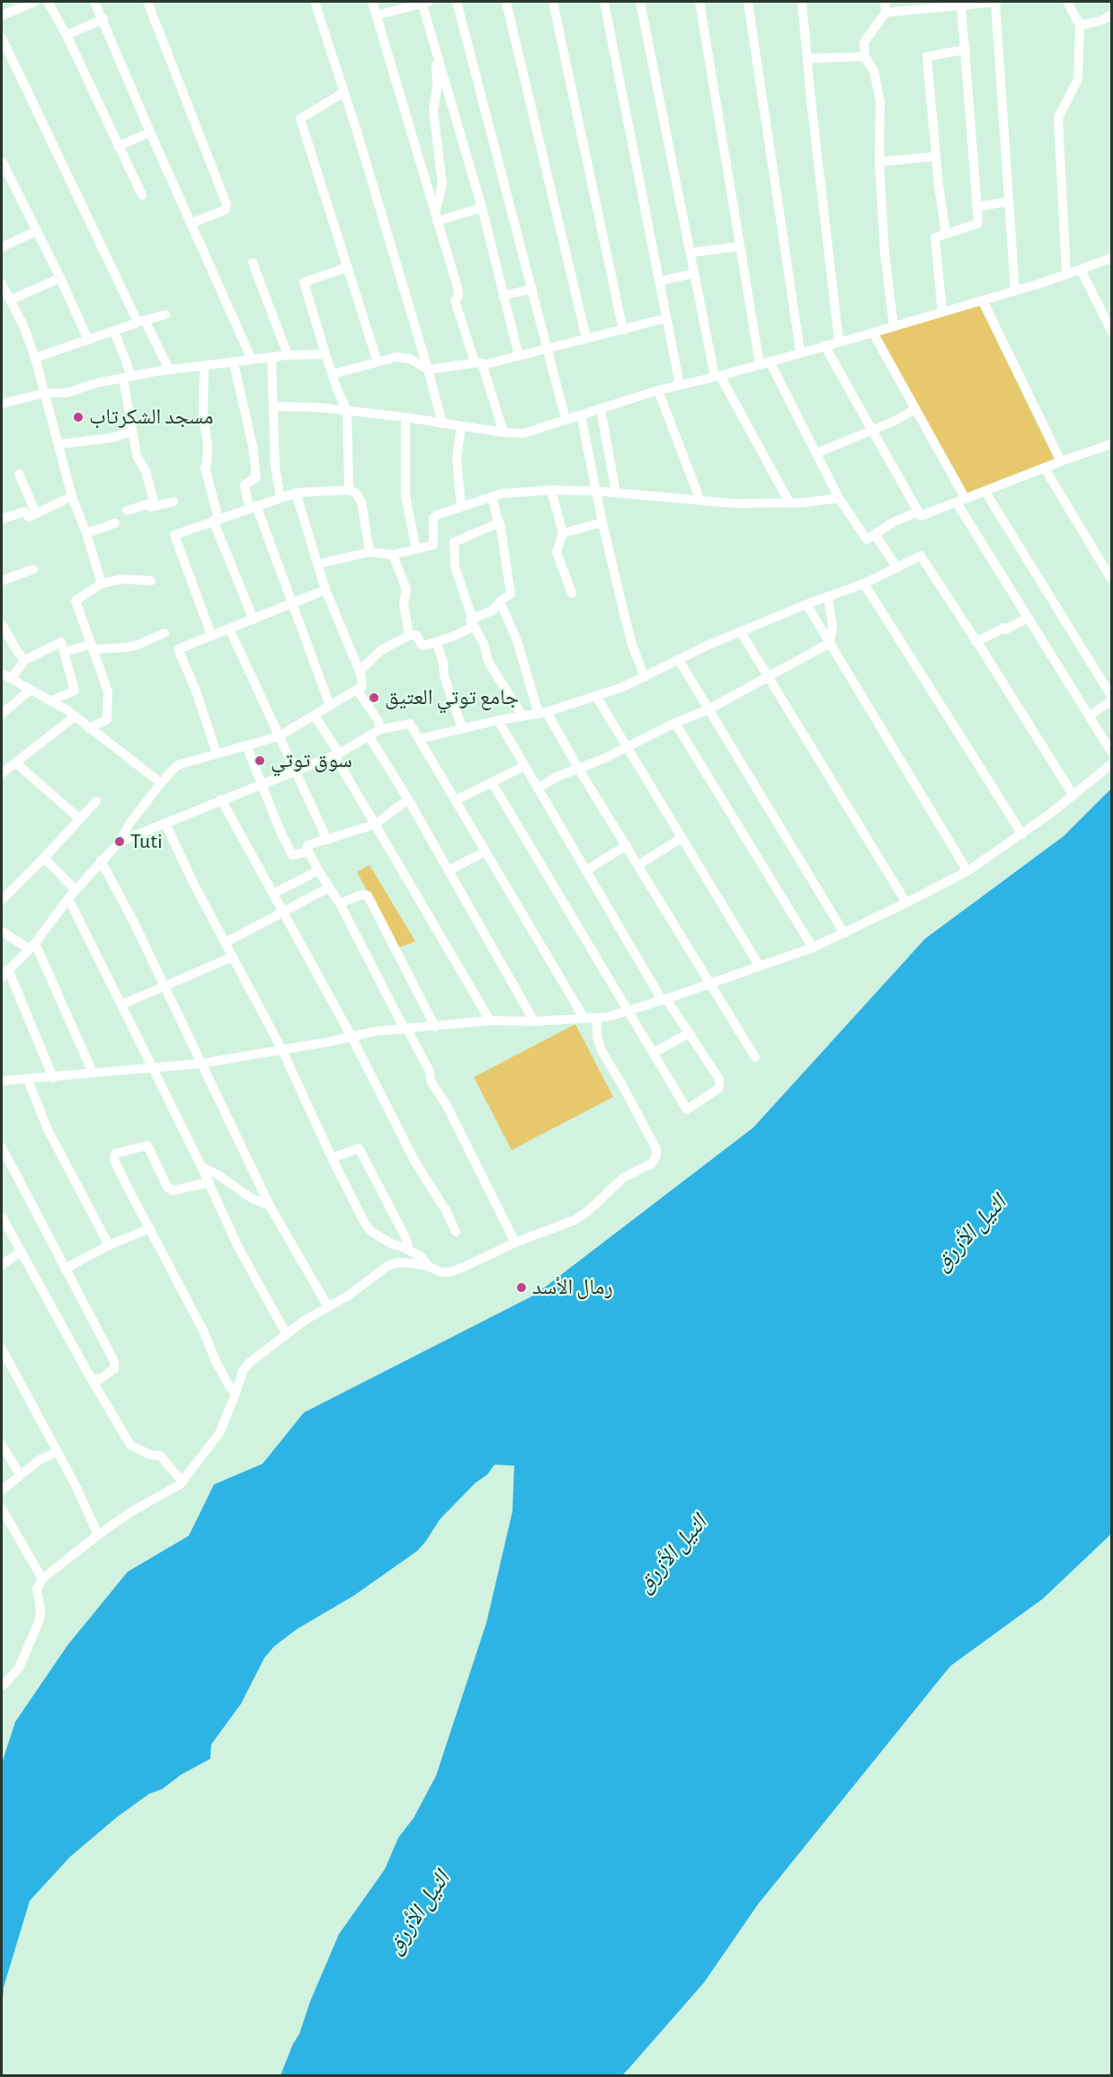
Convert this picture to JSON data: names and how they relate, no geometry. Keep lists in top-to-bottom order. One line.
{"water":["النيل الأزرق"],"places":["مسجد الشكرتاب","جامع توتي العتيق","سوق توتي","Tuti","رمال الأسد"]}
